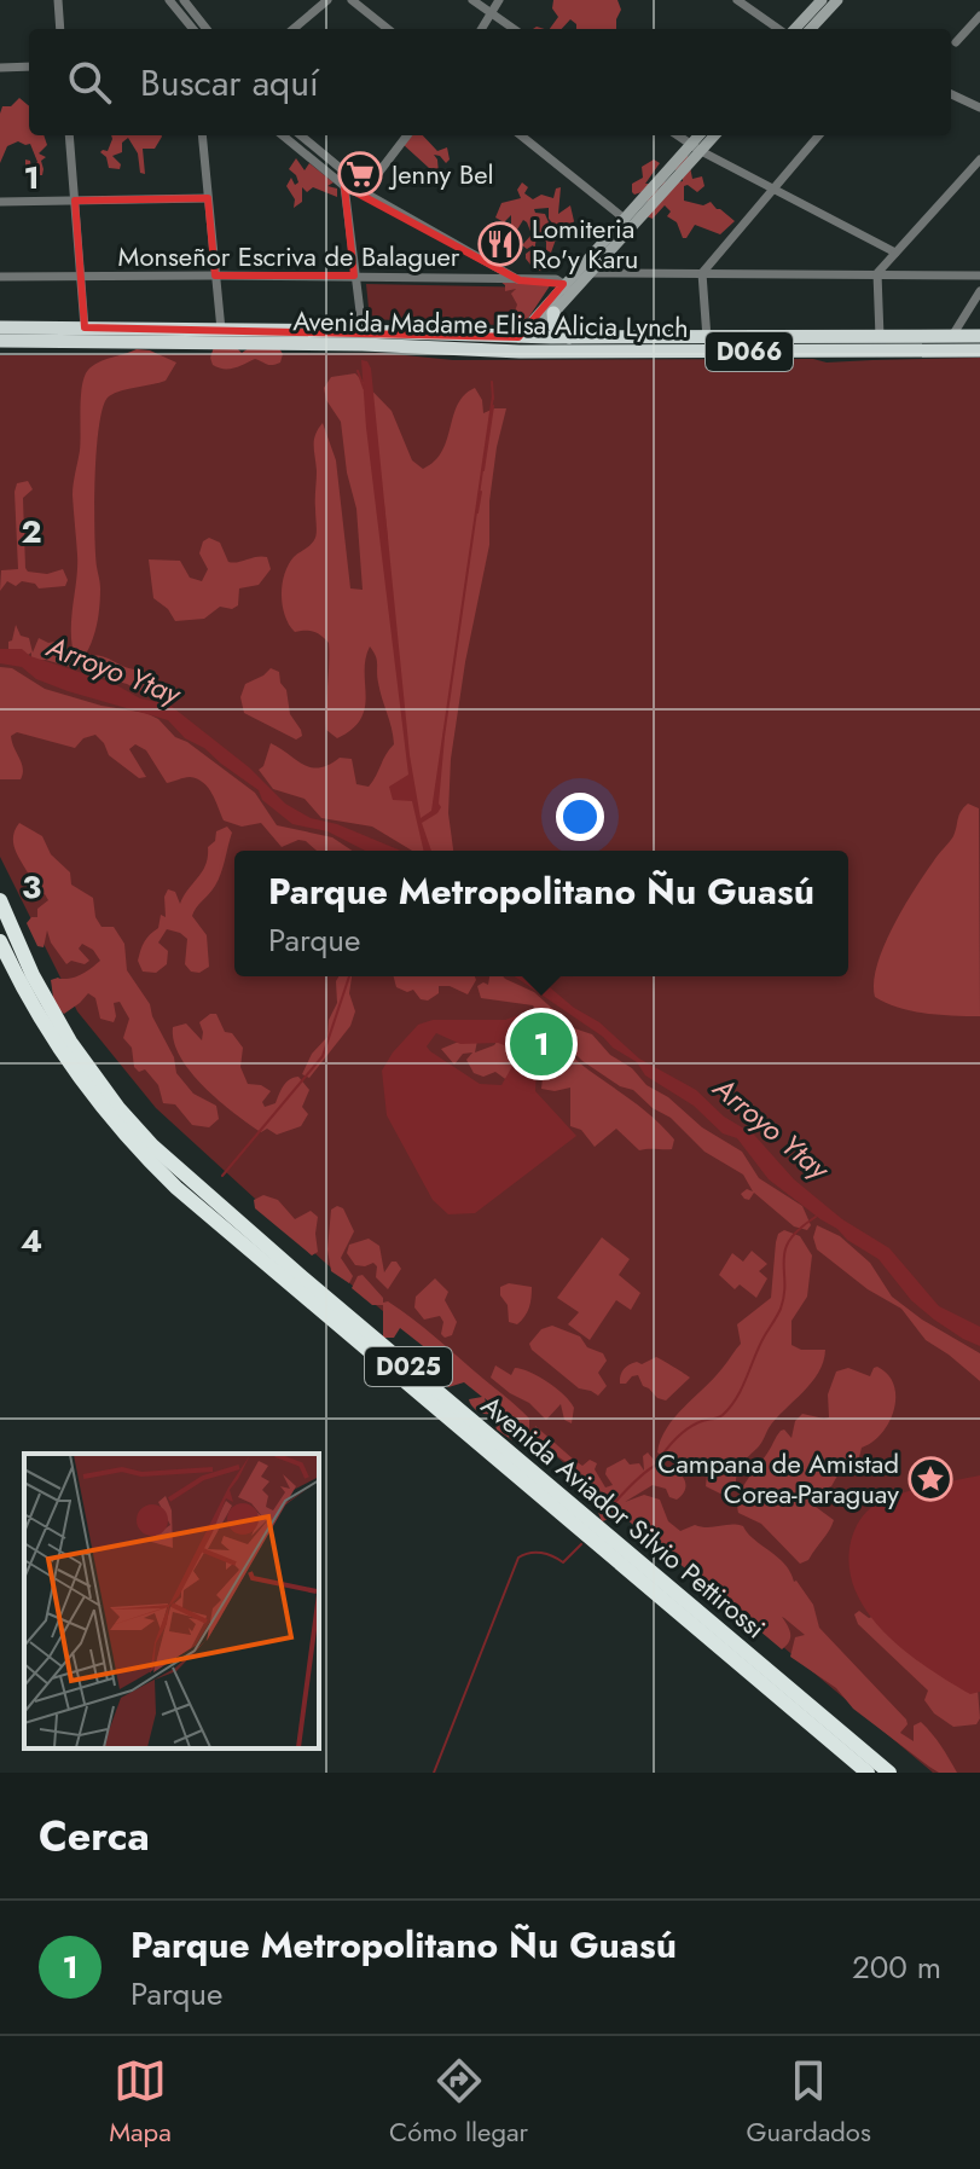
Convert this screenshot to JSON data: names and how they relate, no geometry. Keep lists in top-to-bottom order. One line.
{"streets":{"highway":["Avenida Madame Elisa Alicia Lynch","D066","D025","Avenida Aviador Silvio Pettirossi"],"street":["Monseñor Escriva de Balaguer"]},"water":["Arroyo Ytay"],"places":{"supermarket":["Jenny Bel"],"restaurant":["Lomiteria Ro'y Karu"],"place":["Campana de Amistad Corea-Paraguay"]},"page":{"search":"Buscar aquí","popup":["Parque Metropolitano Ñu Guasú","Parque"],"pins":"1","heading":"Cerca","list":[{"mark":"1","name":"Parque Metropolitano Ñu Guasú","note":"Parque","value":"200 m"}],"nav":["Mapa","Cómo llegar","Guardados"]},"grid":{"rows":["1","2","3","4"]}}
